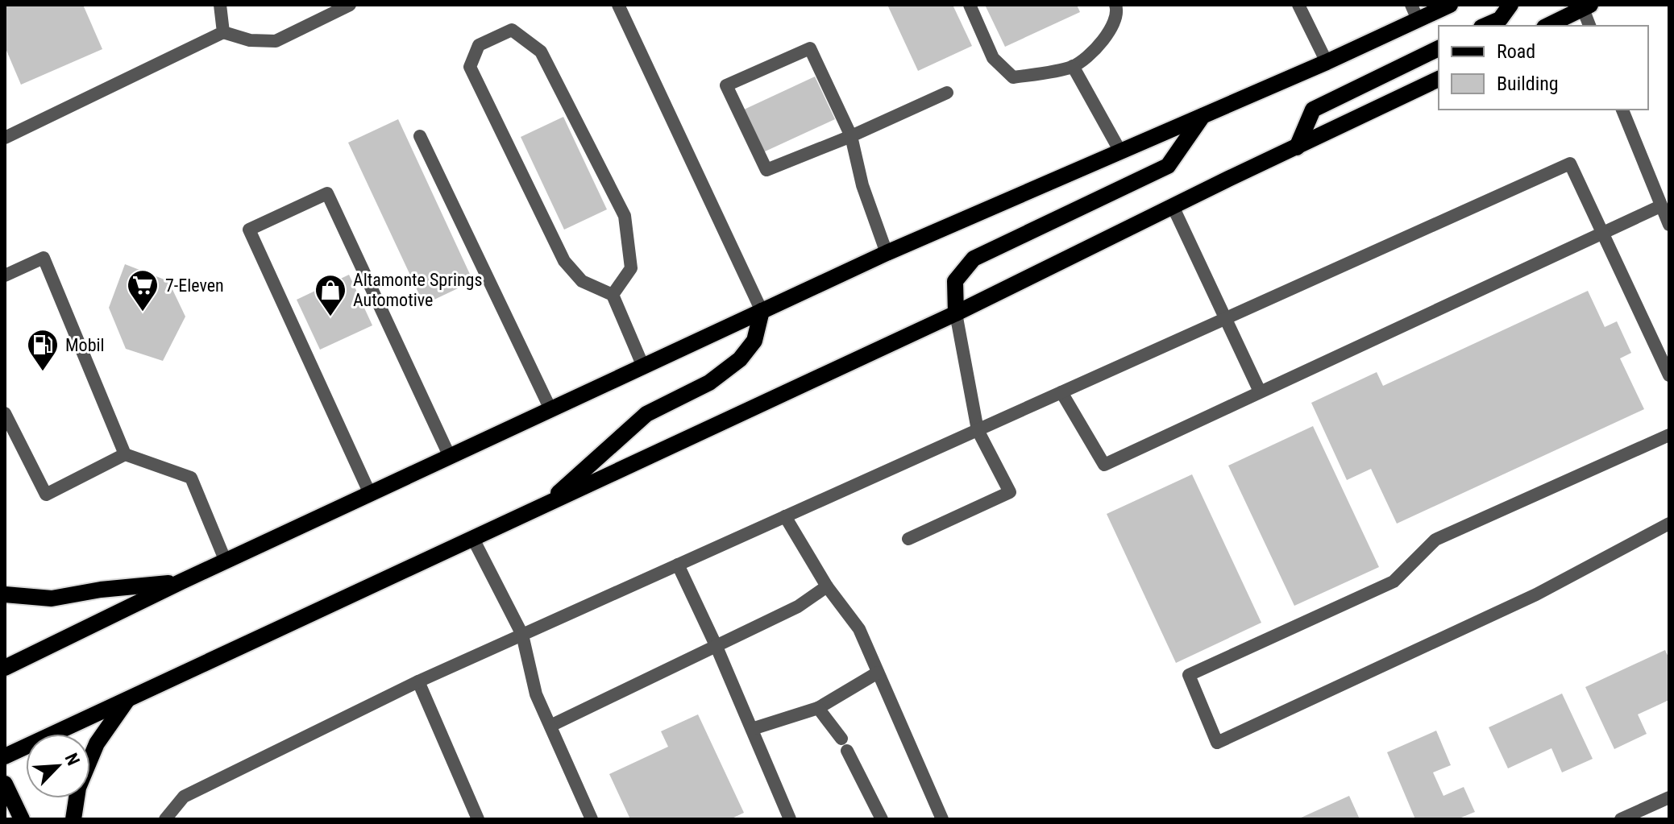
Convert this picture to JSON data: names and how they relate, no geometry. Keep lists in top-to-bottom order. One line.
{"places":{"supermarket":["7-Eleven"],"shop":["Altamonte Springs Automotive"],"fuel station":["Mobil"]},"legend":["Road","Building"],"north":"top right"}
